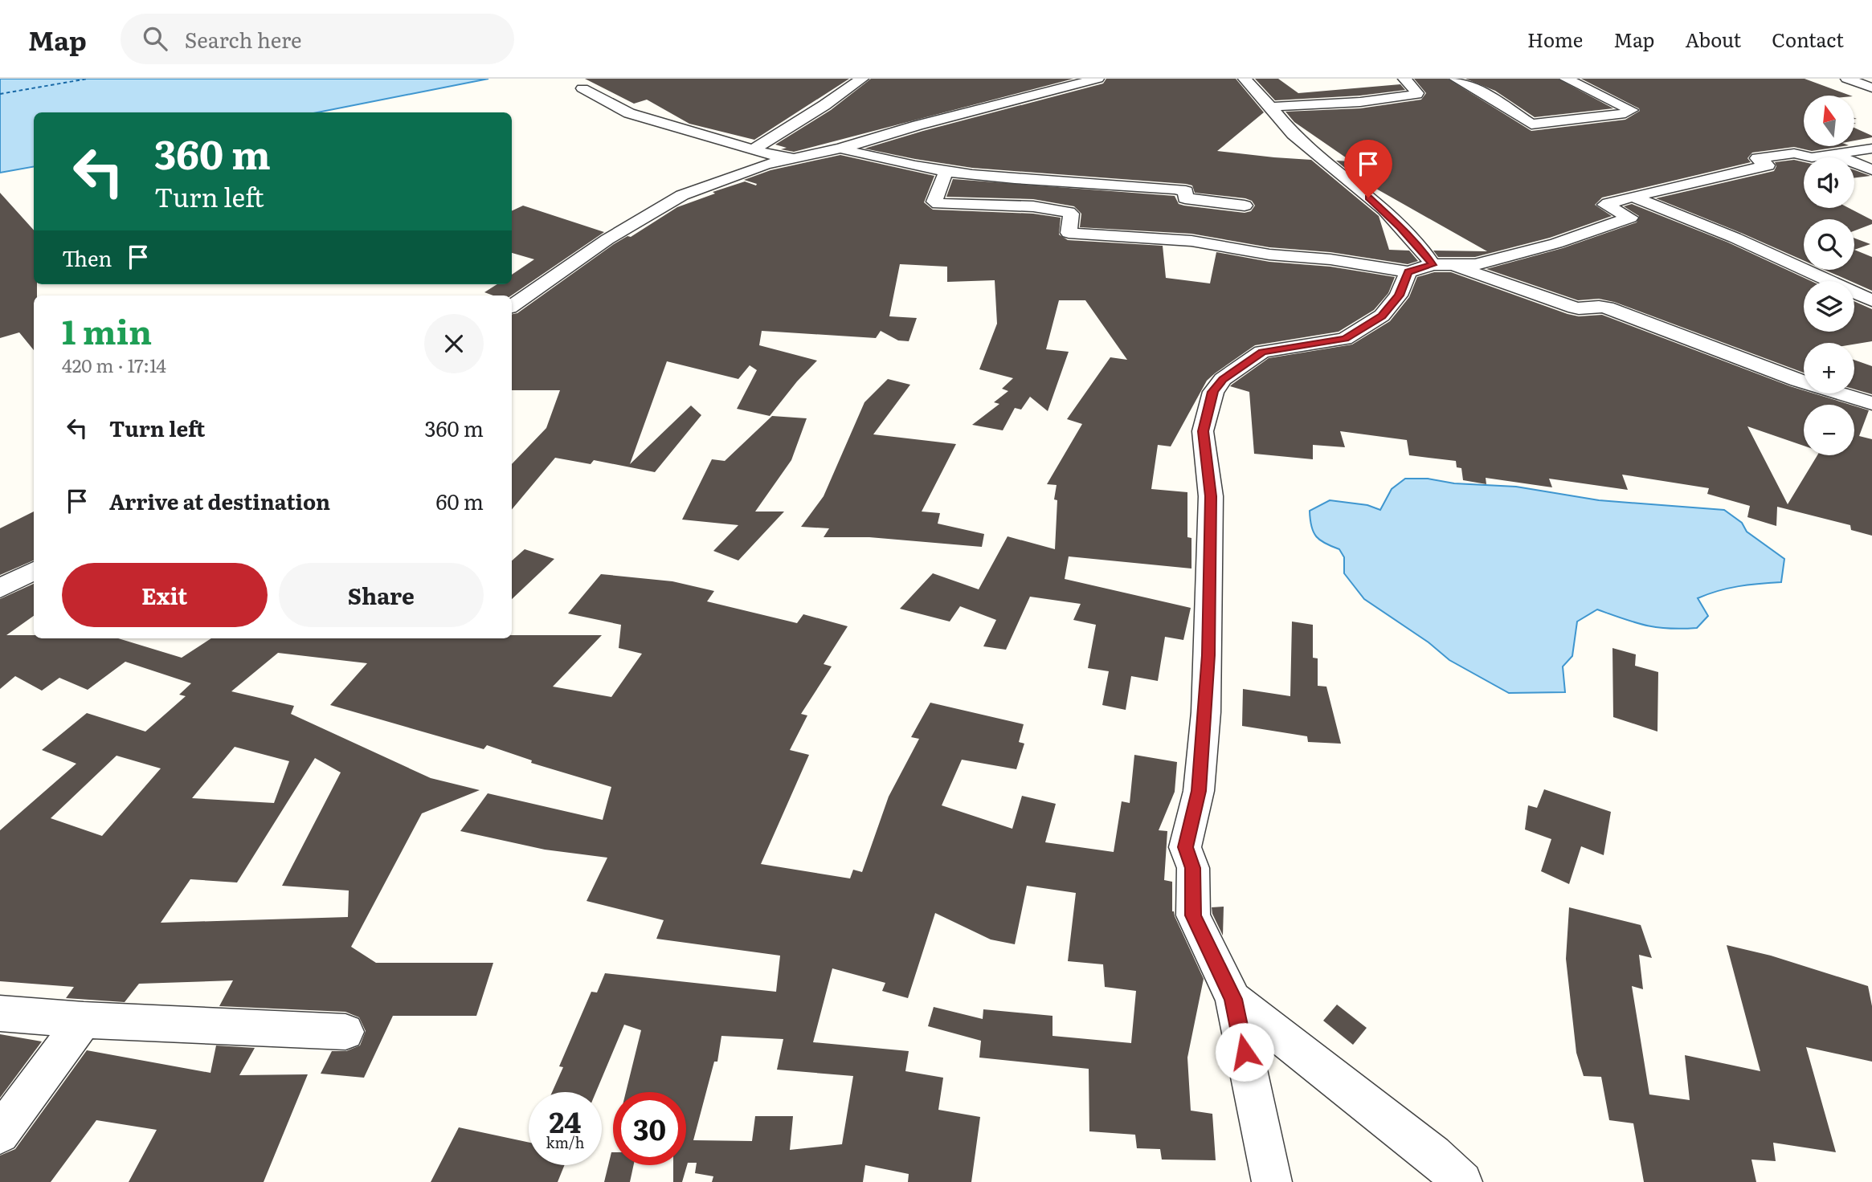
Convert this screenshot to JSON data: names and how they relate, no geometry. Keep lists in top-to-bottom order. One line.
{"north":"top","page":{"header":"Map","search":"Search here","nav":["Home","Map","About","Contact"],"map_buttons":["+","−"],"turn":["360 m","Turn left"],"then":"Then","heading":["1 min","420 m · 17:14"],"list":[{"name":"Turn left","value":"360 m"},{"name":"Arrive at destination","value":"60 m"}],"buttons":["Exit","Share"],"speed":"24 km/h","limit":"30"}}
